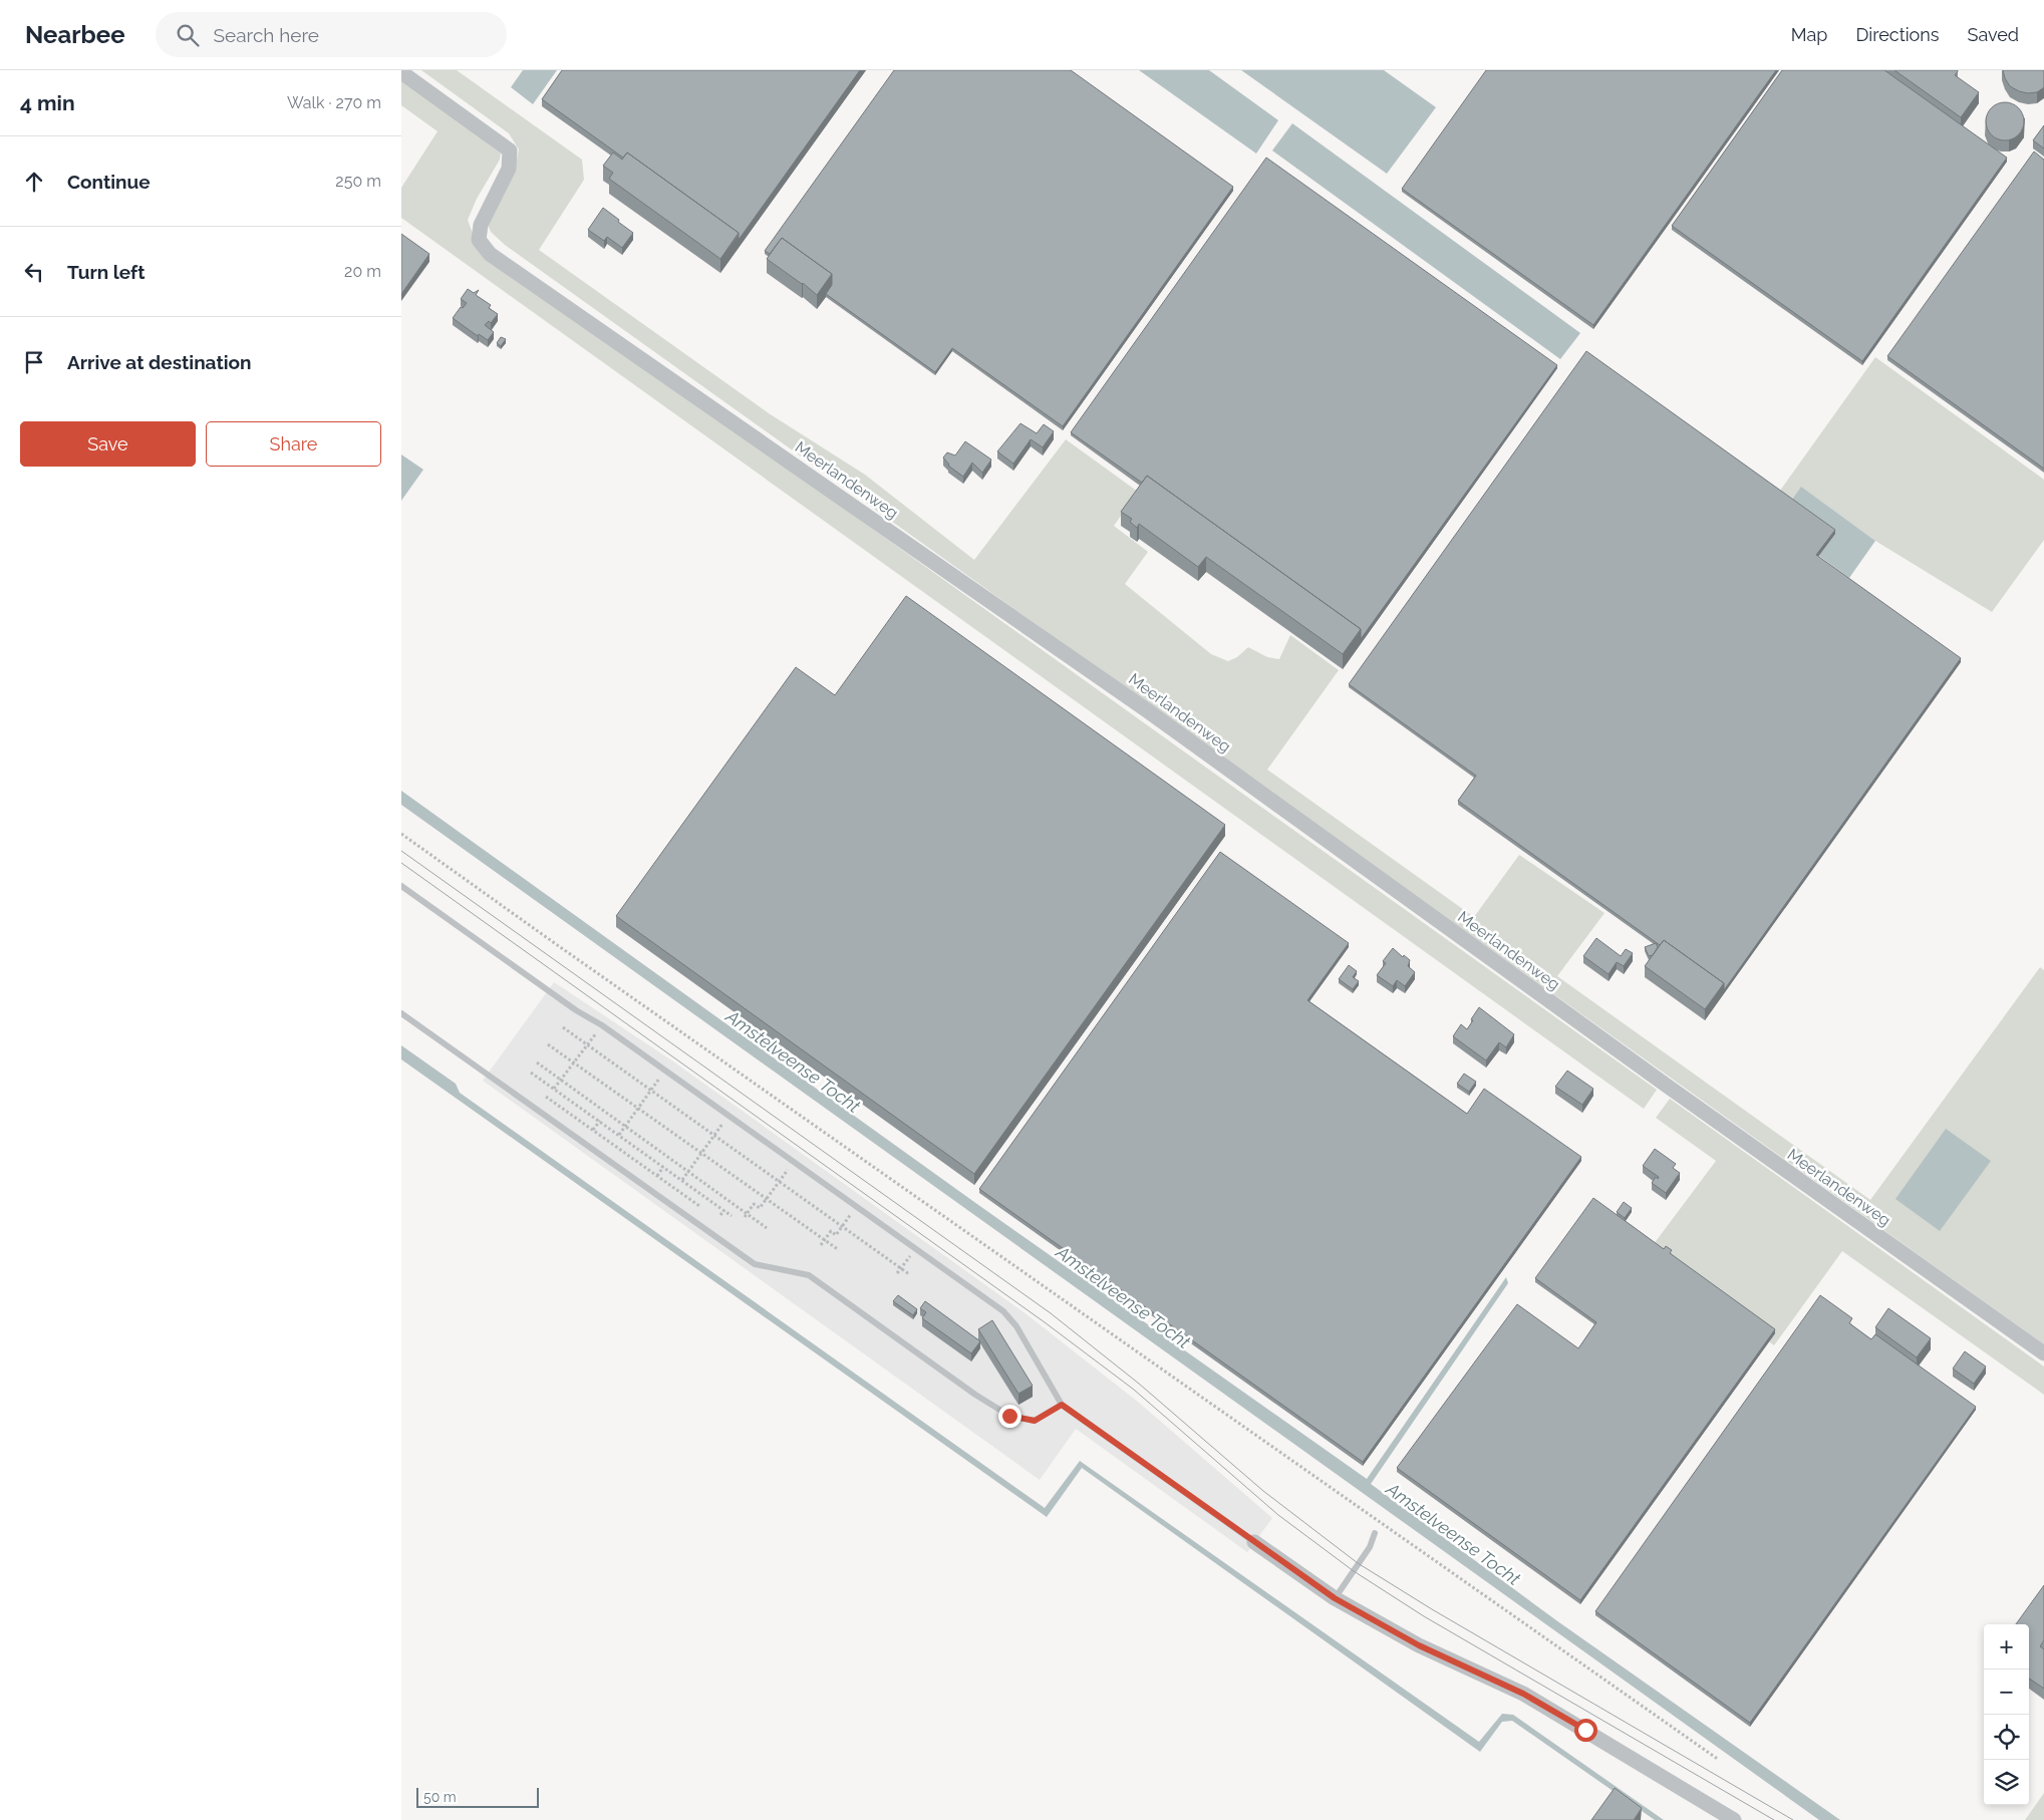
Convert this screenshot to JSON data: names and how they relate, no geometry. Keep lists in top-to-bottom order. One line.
{"streets":{"street":["Meerlandenweg"]},"water":["Amstelveense Tocht"],"scale_bar":"50 m","page":{"header":"Nearbee","search":"Search here","nav":["Map","Directions","Saved"],"heading":["4 min","Walk · 270 m"],"list":[["Continue","250 m"],["Turn left","20 m"],"Arrive at destination"],"buttons":["Save","Share"],"map_buttons":["+","−"],"scale":"50 m"}}
